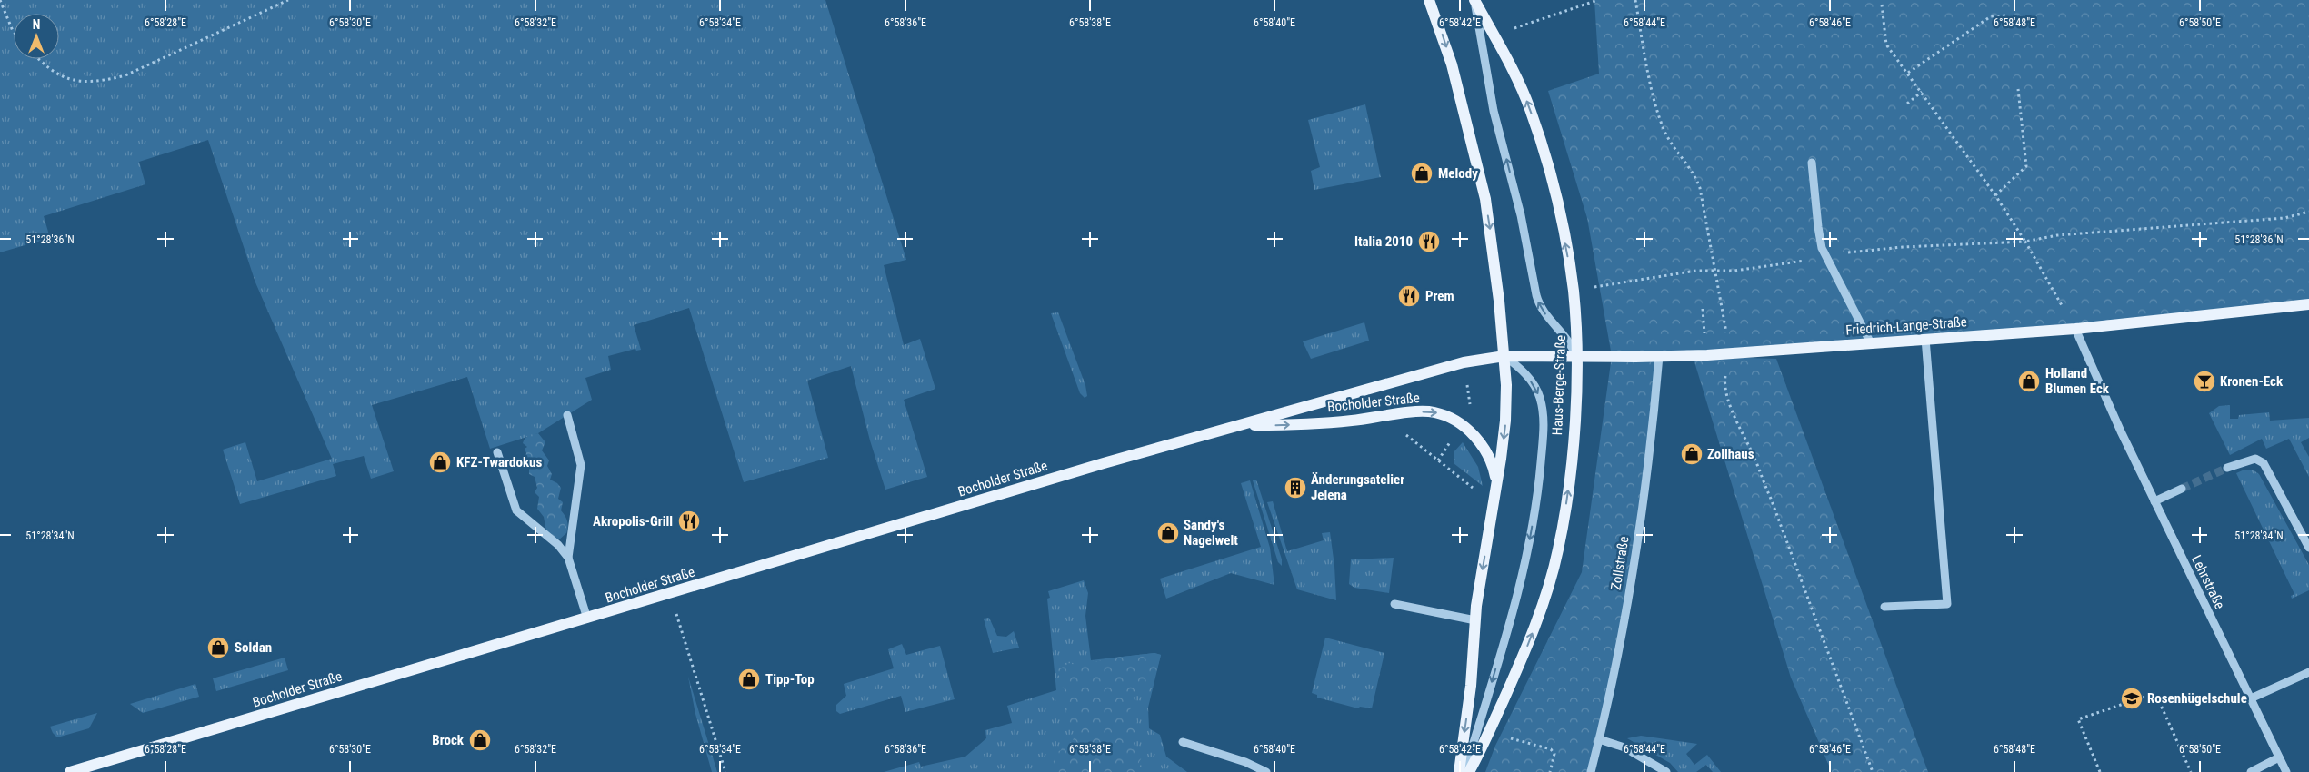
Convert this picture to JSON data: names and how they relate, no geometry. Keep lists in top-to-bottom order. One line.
{"streets":{"main road":["Friedrich-Lange-Straße","Haus-Berge-Straße","Bocholder Straße"],"street":["Zollstraße","Lehrstraße"]},"crossings":[["Friedrich-Lange-Straße","Haus-Berge-Straße"],["Friedrich-Lange-Straße","Bocholder Straße"],["Friedrich-Lange-Straße","Zollstraße"],["Friedrich-Lange-Straße","Lehrstraße"]],"places":{"shop":["Melody","Holland Blumen Eck","Zollhaus","KFZ-Twardokus","Sandy's Nagelwelt","Soldan","Tipp-Top","Brock"],"restaurant":["Italia 2010","Prem","Akropolis-Grill"],"bar":["Kronen-Eck"],"building":["Änderungsatelier Jelena"],"school or university":["Rosenhügelschule"]},"north":"top","coordinates":["6°58'28\"E","6°58'30\"E","6°58'32\"E","6°58'34\"E","6°58'36\"E","6°58'38\"E","6°58'40\"E","6°58'42\"E","6°58'44\"E","6°58'46\"E","6°58'48\"E","6°58'50\"E","51°28'36\"N","51°28'34\"N"]}
